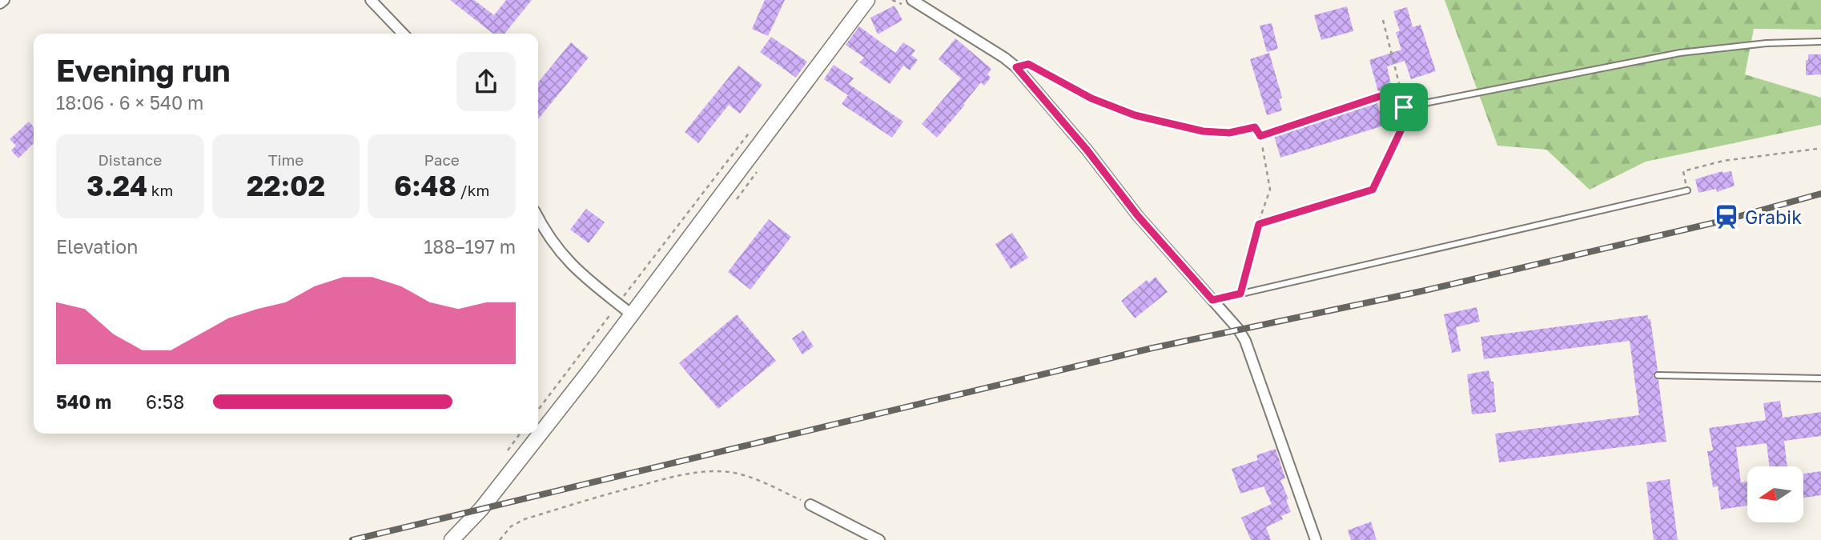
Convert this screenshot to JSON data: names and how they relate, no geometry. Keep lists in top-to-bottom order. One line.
{"places":{"station":["Grabik"]},"north":"left","page":{"heading":["Evening run","18:06 · 6 × 540 m"],"stats":[["Distance","3.24 km"],["Time","22:02"],["Pace","6:48 /km"]],"chart":["Elevation","188–197 m"],"list":[{"name":"540 m","note":"6:58"}]}}
